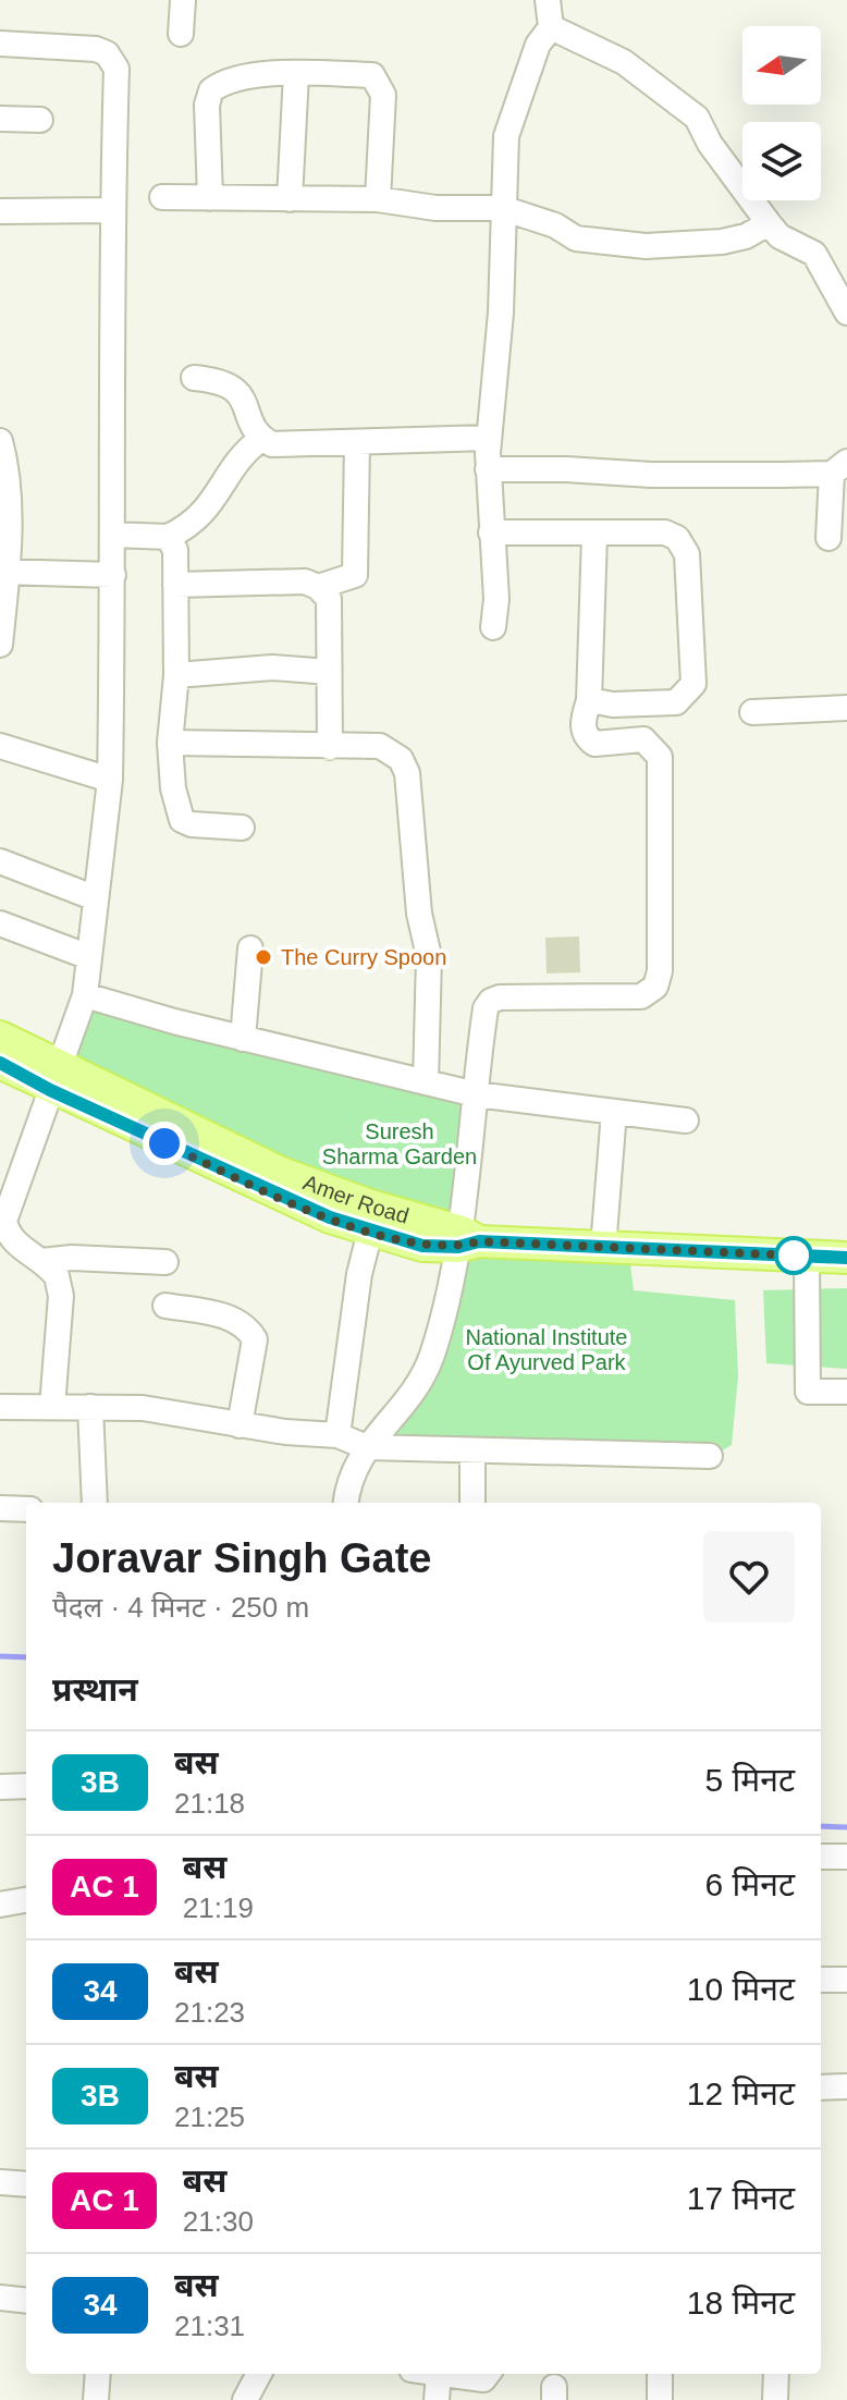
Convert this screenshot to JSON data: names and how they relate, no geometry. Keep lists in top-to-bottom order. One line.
{"streets":{"main road":["Amer Road"]},"parks":["Suresh Sharma Garden","National Institute Of Ayurved Park"],"places":["The Curry Spoon"],"lines":["bus line 3B"],"north":"left","page":{"heading":[["Joravar Singh Gate","पैदल · 4 मिनट · 250 m"],"प्रस्थान"],"list":[{"mark":"3B","name":"बस","note":"21:18","value":"5 मिनट"},{"mark":"AC 1","name":"बस","note":"21:19","value":"6 मिनट"},{"mark":"34","name":"बस","note":"21:23","value":"10 मिनट"},{"mark":"3B","name":"बस","note":"21:25","value":"12 मिनट"},{"mark":"AC 1","name":"बस","note":"21:30","value":"17 मिनट"},{"mark":"34","name":"बस","note":"21:31","value":"18 मिनट"}]}}
